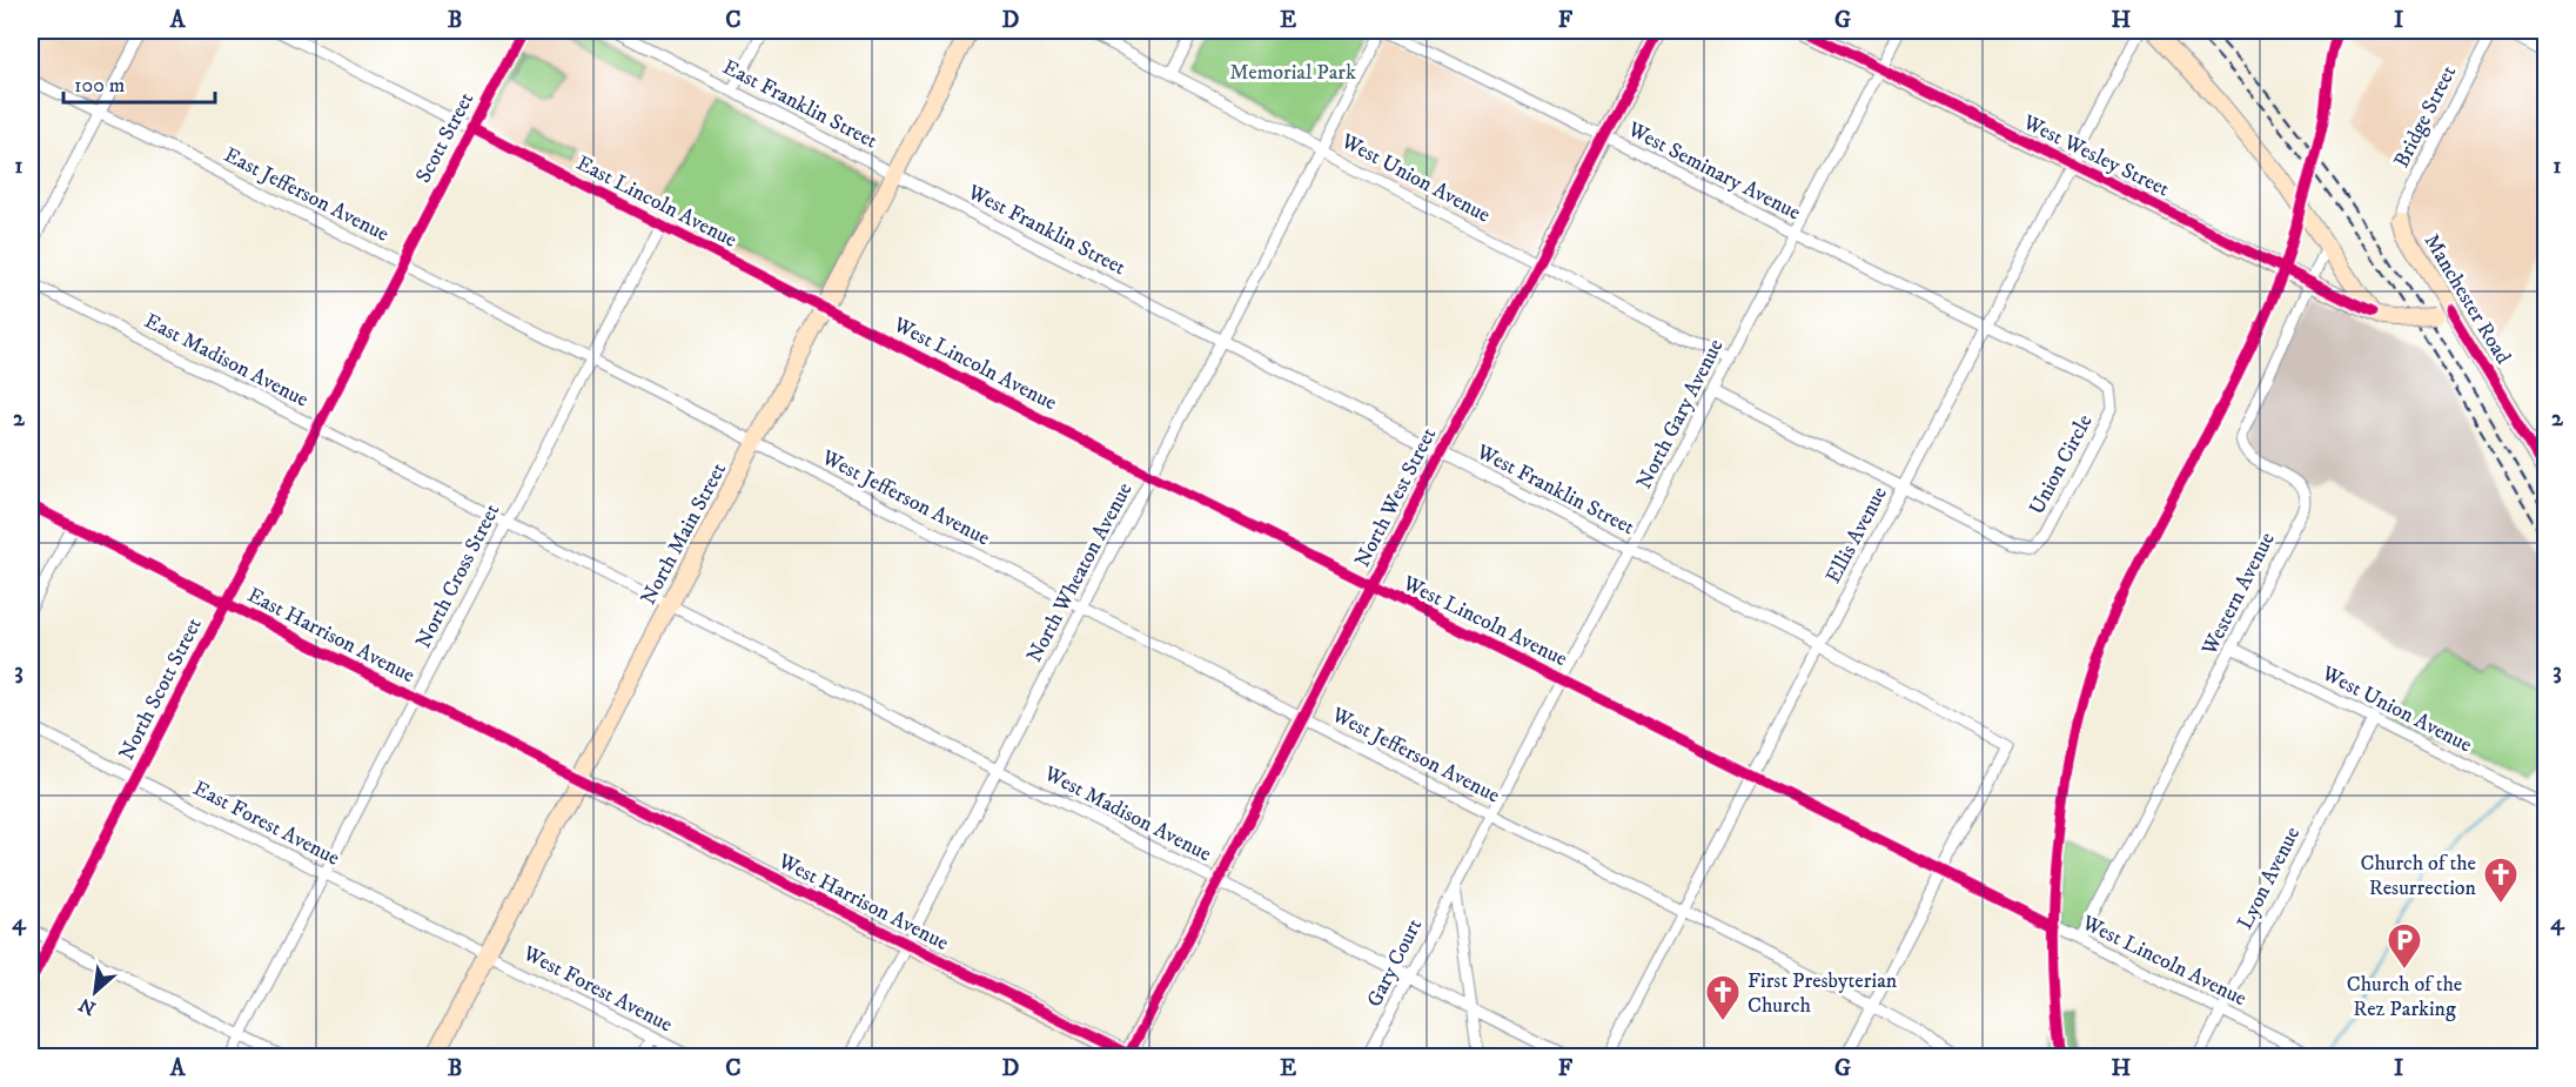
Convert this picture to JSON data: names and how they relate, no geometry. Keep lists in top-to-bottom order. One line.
{"streets":{"street":["East Franklin Street","Bridge Street","Scott Street","West Wesley Street","West Seminary Avenue","West Union Avenue","East Jefferson Avenue","East Lincoln Avenue","West Franklin Street","Manchester Road","East Madison Avenue","West Lincoln Avenue","North Gary Avenue","Union Circle","West Jefferson Avenue","North West Street","North Main Street","Ellis Avenue","North Wheaton Avenue","North Cross Street","Western Avenue","East Harrison Avenue","North Scott Street","West Madison Avenue","East Forest Avenue","Lyon Avenue","West Harrison Avenue","Gary Court","West Forest Avenue"]},"crossings":[["East Franklin Street","West Franklin Street"],["East Franklin Street","North Main Street"],["Bridge Street","Manchester Road"],["Scott Street","East Jefferson Avenue"],["Scott Street","East Lincoln Avenue"],["Scott Street","North Scott Street"],["West Wesley Street","North Gary Avenue"],["West Wesley Street","Ellis Avenue"],["West Wesley Street","Western Avenue"],["West Seminary Avenue","North Gary Avenue"],["West Seminary Avenue","Union Circle"],["West Seminary Avenue","North West Street"],["West Seminary Avenue","Ellis Avenue"],["West Seminary Avenue","North Wheaton Avenue"],["West Union Avenue","North Gary Avenue"],["West Union Avenue","North West Street"],["West Union Avenue","North Wheaton Avenue"],["West Union Avenue","Western Avenue"],["West Union Avenue","Lyon Avenue"],["East Jefferson Avenue","West Jefferson Avenue"],["East Jefferson Avenue","North Main Street"],["East Jefferson Avenue","North Cross Street"],["East Jefferson Avenue","North Scott Street"],["East Lincoln Avenue","West Lincoln Avenue"],["East Lincoln Avenue","North Main Street"],["East Lincoln Avenue","North Cross Street"],["West Franklin Street","West Lincoln Avenue"],["West Franklin Street","North Gary Avenue"],["West Franklin Street","North West Street"],["West Franklin Street","North Main Street"],["West Franklin Street","Ellis Avenue"],["West Franklin Street","North Wheaton Avenue"],["East Madison Avenue","North Main Street"],["East Madison Avenue","North Cross Street"],["East Madison Avenue","North Scott Street"],["East Madison Avenue","West Madison Avenue"],["West Lincoln Avenue","North Gary Avenue"],["West Lincoln Avenue","North West Street"],["West Lincoln Avenue","North Main Street"],["West Lincoln Avenue","Ellis Avenue"],["West Lincoln Avenue","North Wheaton Avenue"],["West Lincoln Avenue","Western Avenue"],["West Lincoln Avenue","Lyon Avenue"],["North Gary Avenue","West Jefferson Avenue"],["North Gary Avenue","Gary Court"],["Union Circle","Ellis Avenue"],["West Jefferson Avenue","North West Street"],["West Jefferson Avenue","North Main Street"],["West Jefferson Avenue","Ellis Avenue"],["West Jefferson Avenue","North Wheaton Avenue"],["North West Street","West Madison Avenue"],["North West Street","West Harrison Avenue"],["North Main Street","East Harrison Avenue"],["North Main Street","West Madison Avenue"],["North Main Street","East Forest Avenue"],["North Main Street","West Harrison Avenue"],["North Main Street","West Forest Avenue"],["North Wheaton Avenue","West Madison Avenue"],["North Wheaton Avenue","West Harrison Avenue"],["North Cross Street","East Harrison Avenue"],["North Cross Street","East Forest Avenue"],["East Harrison Avenue","North Scott Street"],["East Harrison Avenue","West Harrison Avenue"],["North Scott Street","East Forest Avenue"],["West Madison Avenue","Gary Court"],["East Forest Avenue","West Forest Avenue"]],"parks":["Memorial Park"],"places":{"church":["Church of the Resurrection","First Presbyterian Church"],"parking":["Church of the Rez Parking"]},"scale_bar":"100 m","north":"bottom left","grid":{"columns":["A","B","C","D","E","F","G","H","I"],"rows":["1","2","3","4"]}}
